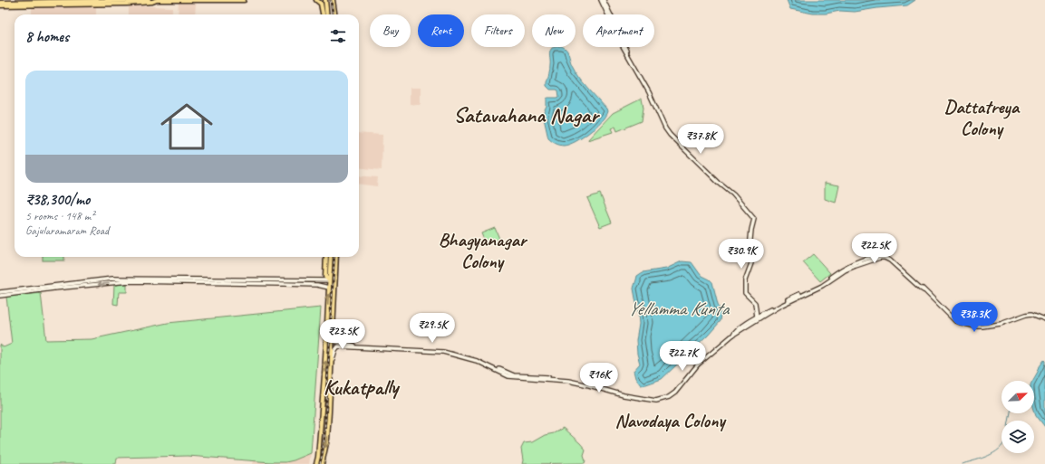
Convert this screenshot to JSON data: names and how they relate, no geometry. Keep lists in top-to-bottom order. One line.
{"districts":["Dattatreya Colony","Satavahana Nagar","Bhagyanagar Colony","Kukatpally","Navodaya Colony"],"water":["Yellamma Kunta"],"north":"top right","page":{"chip":["Buy","Rent","Filters","New","Apartment"],"heading":"8 homes","list":[{"name":"₹38,300/mo","note":"5 rooms · 148 m² · Gajularamaram Road"}],"price":["₹37.8K","₹22.5K","₹30.9K","₹38.3K","₹29.5K","₹23.5K","₹22.7K","₹16K"]}}
